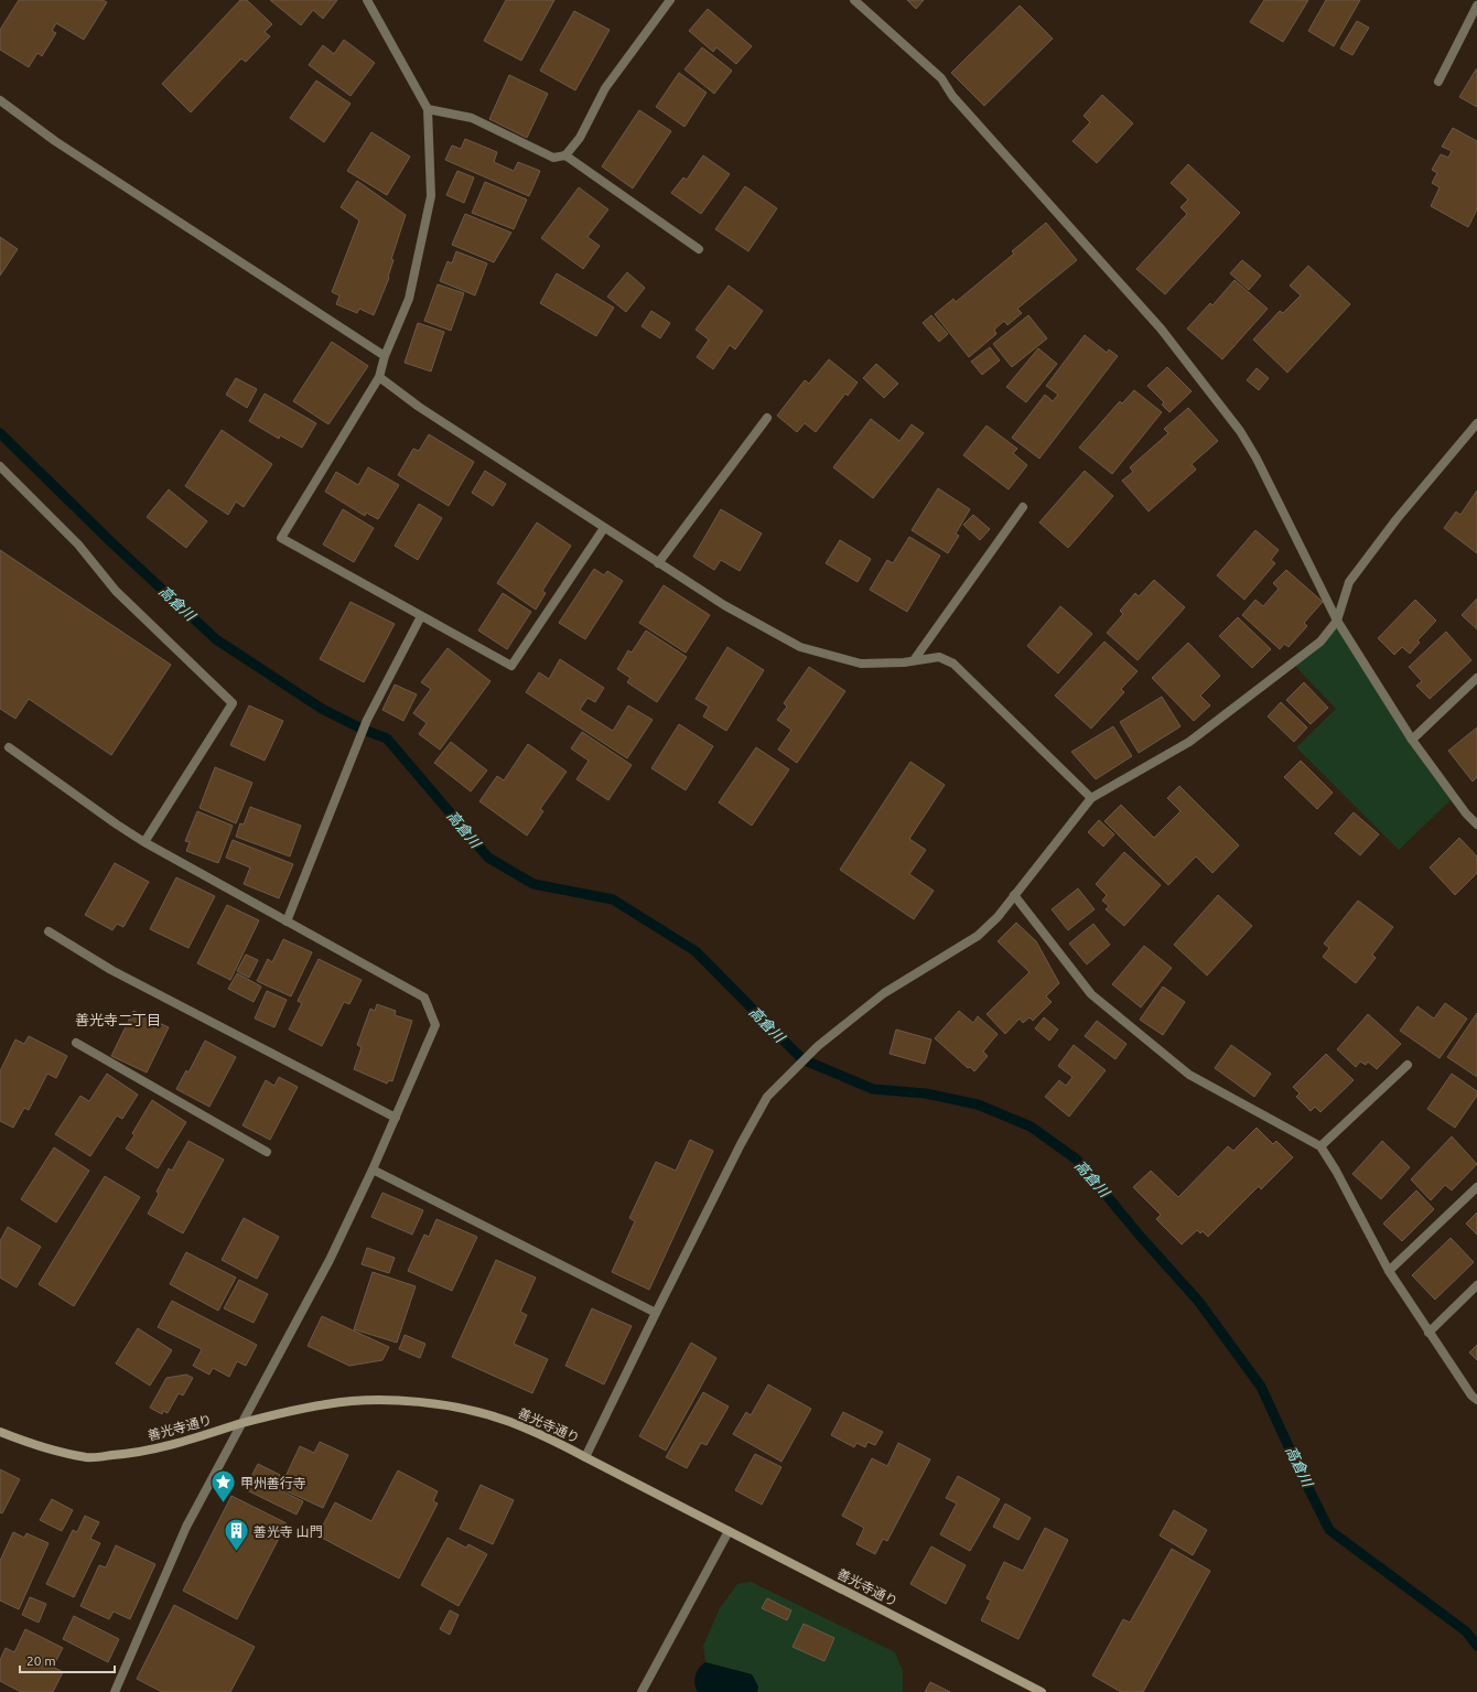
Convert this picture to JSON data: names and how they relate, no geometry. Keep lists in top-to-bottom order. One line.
{"streets":{"main road":["善光寺通り"]},"districts":["善光寺二丁目"],"water":["高倉川"],"places":{"place":["甲州善行寺"],"building":["善光寺 山門"]},"scale_bar":"20 m"}
